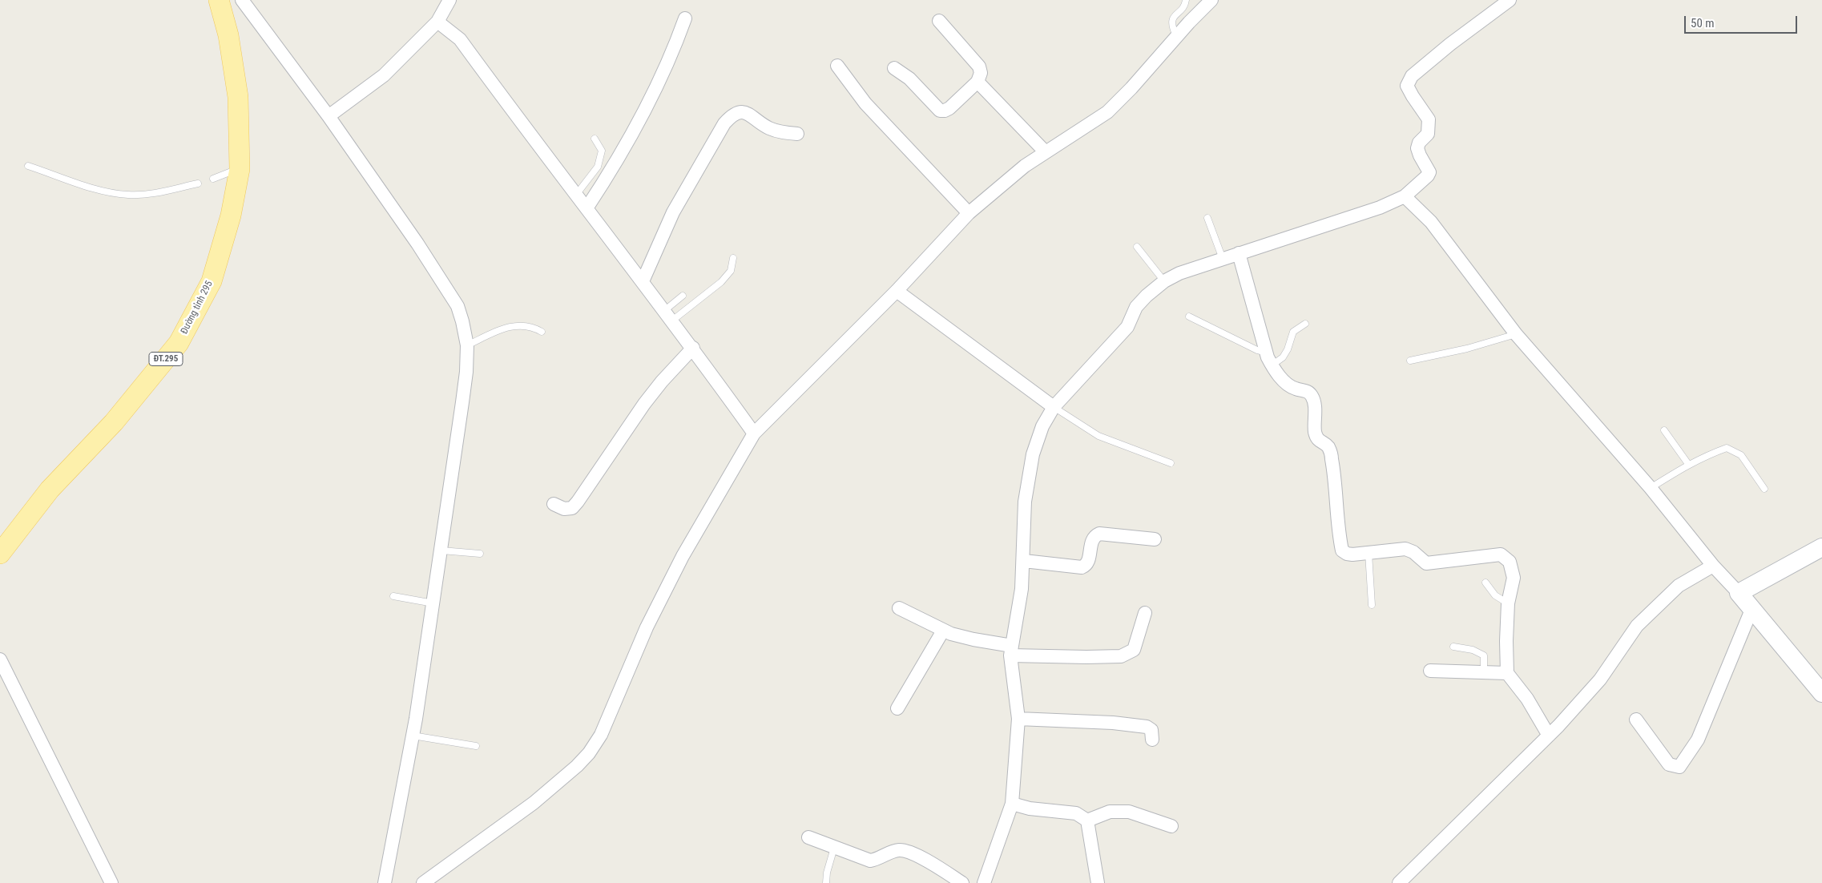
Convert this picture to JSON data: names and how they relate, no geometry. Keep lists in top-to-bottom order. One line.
{"streets":{"main road":["Đường tỉnh 295","ĐT.295"]},"scale_bar":"50 m"}
